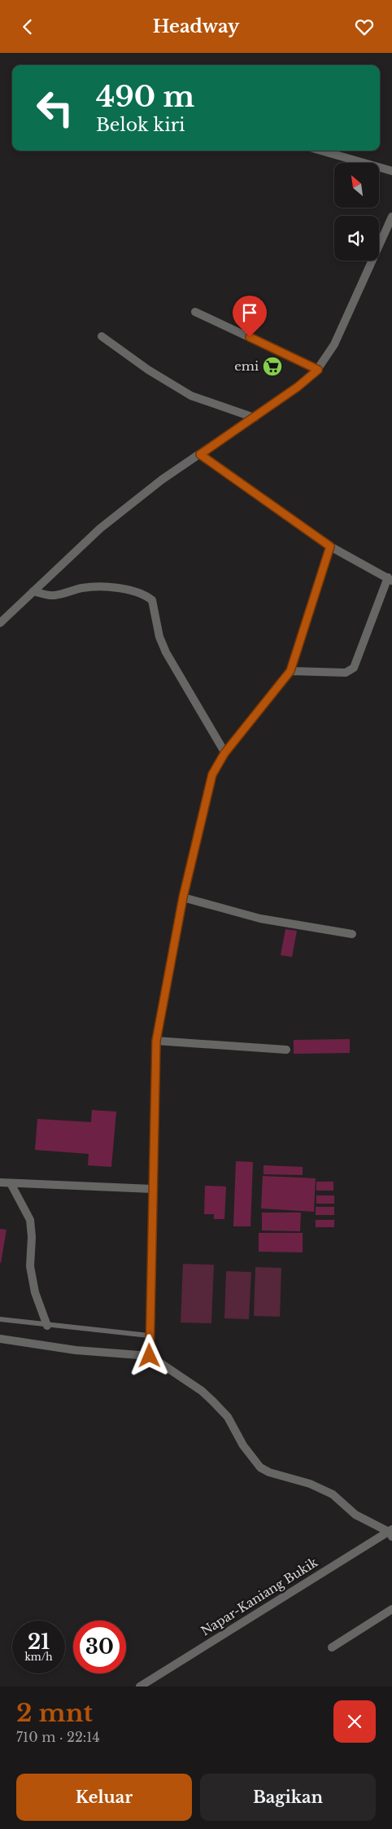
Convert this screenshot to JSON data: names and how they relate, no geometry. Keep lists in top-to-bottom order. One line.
{"streets":{"street":["Napar-Kaniang Bukik"]},"places":{"supermarket":["emi"]},"north":"top left","page":{"header":"Headway","turn":["490 m","Belok kiri"],"speed":"21 km/h","limit":"30","heading":["2 mnt","710 m · 22:14"],"buttons":["Keluar","Bagikan"]}}
